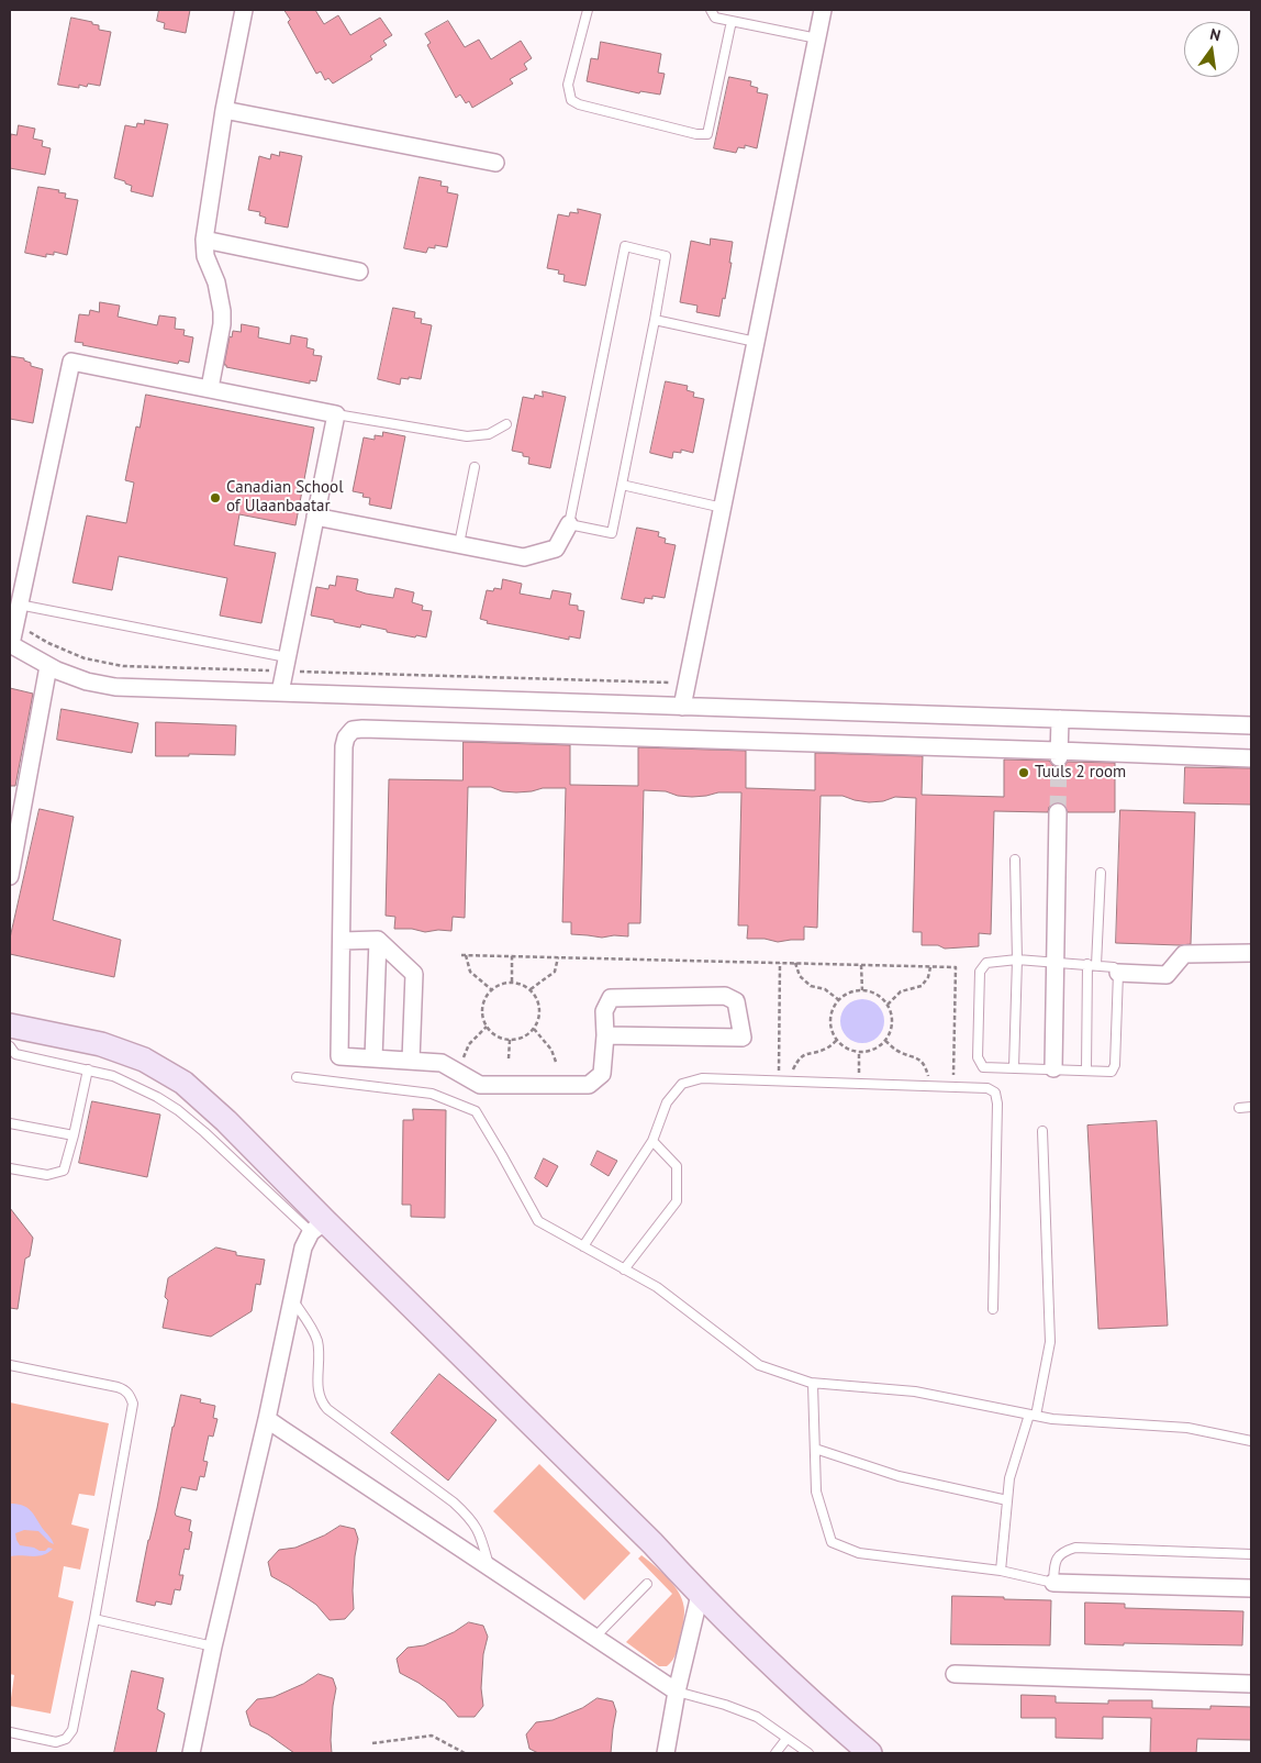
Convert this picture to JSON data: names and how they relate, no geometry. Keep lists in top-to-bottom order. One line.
{"places":["Canadian School of Ulaanbaatar","Tuuls 2 room"],"north":"top"}
